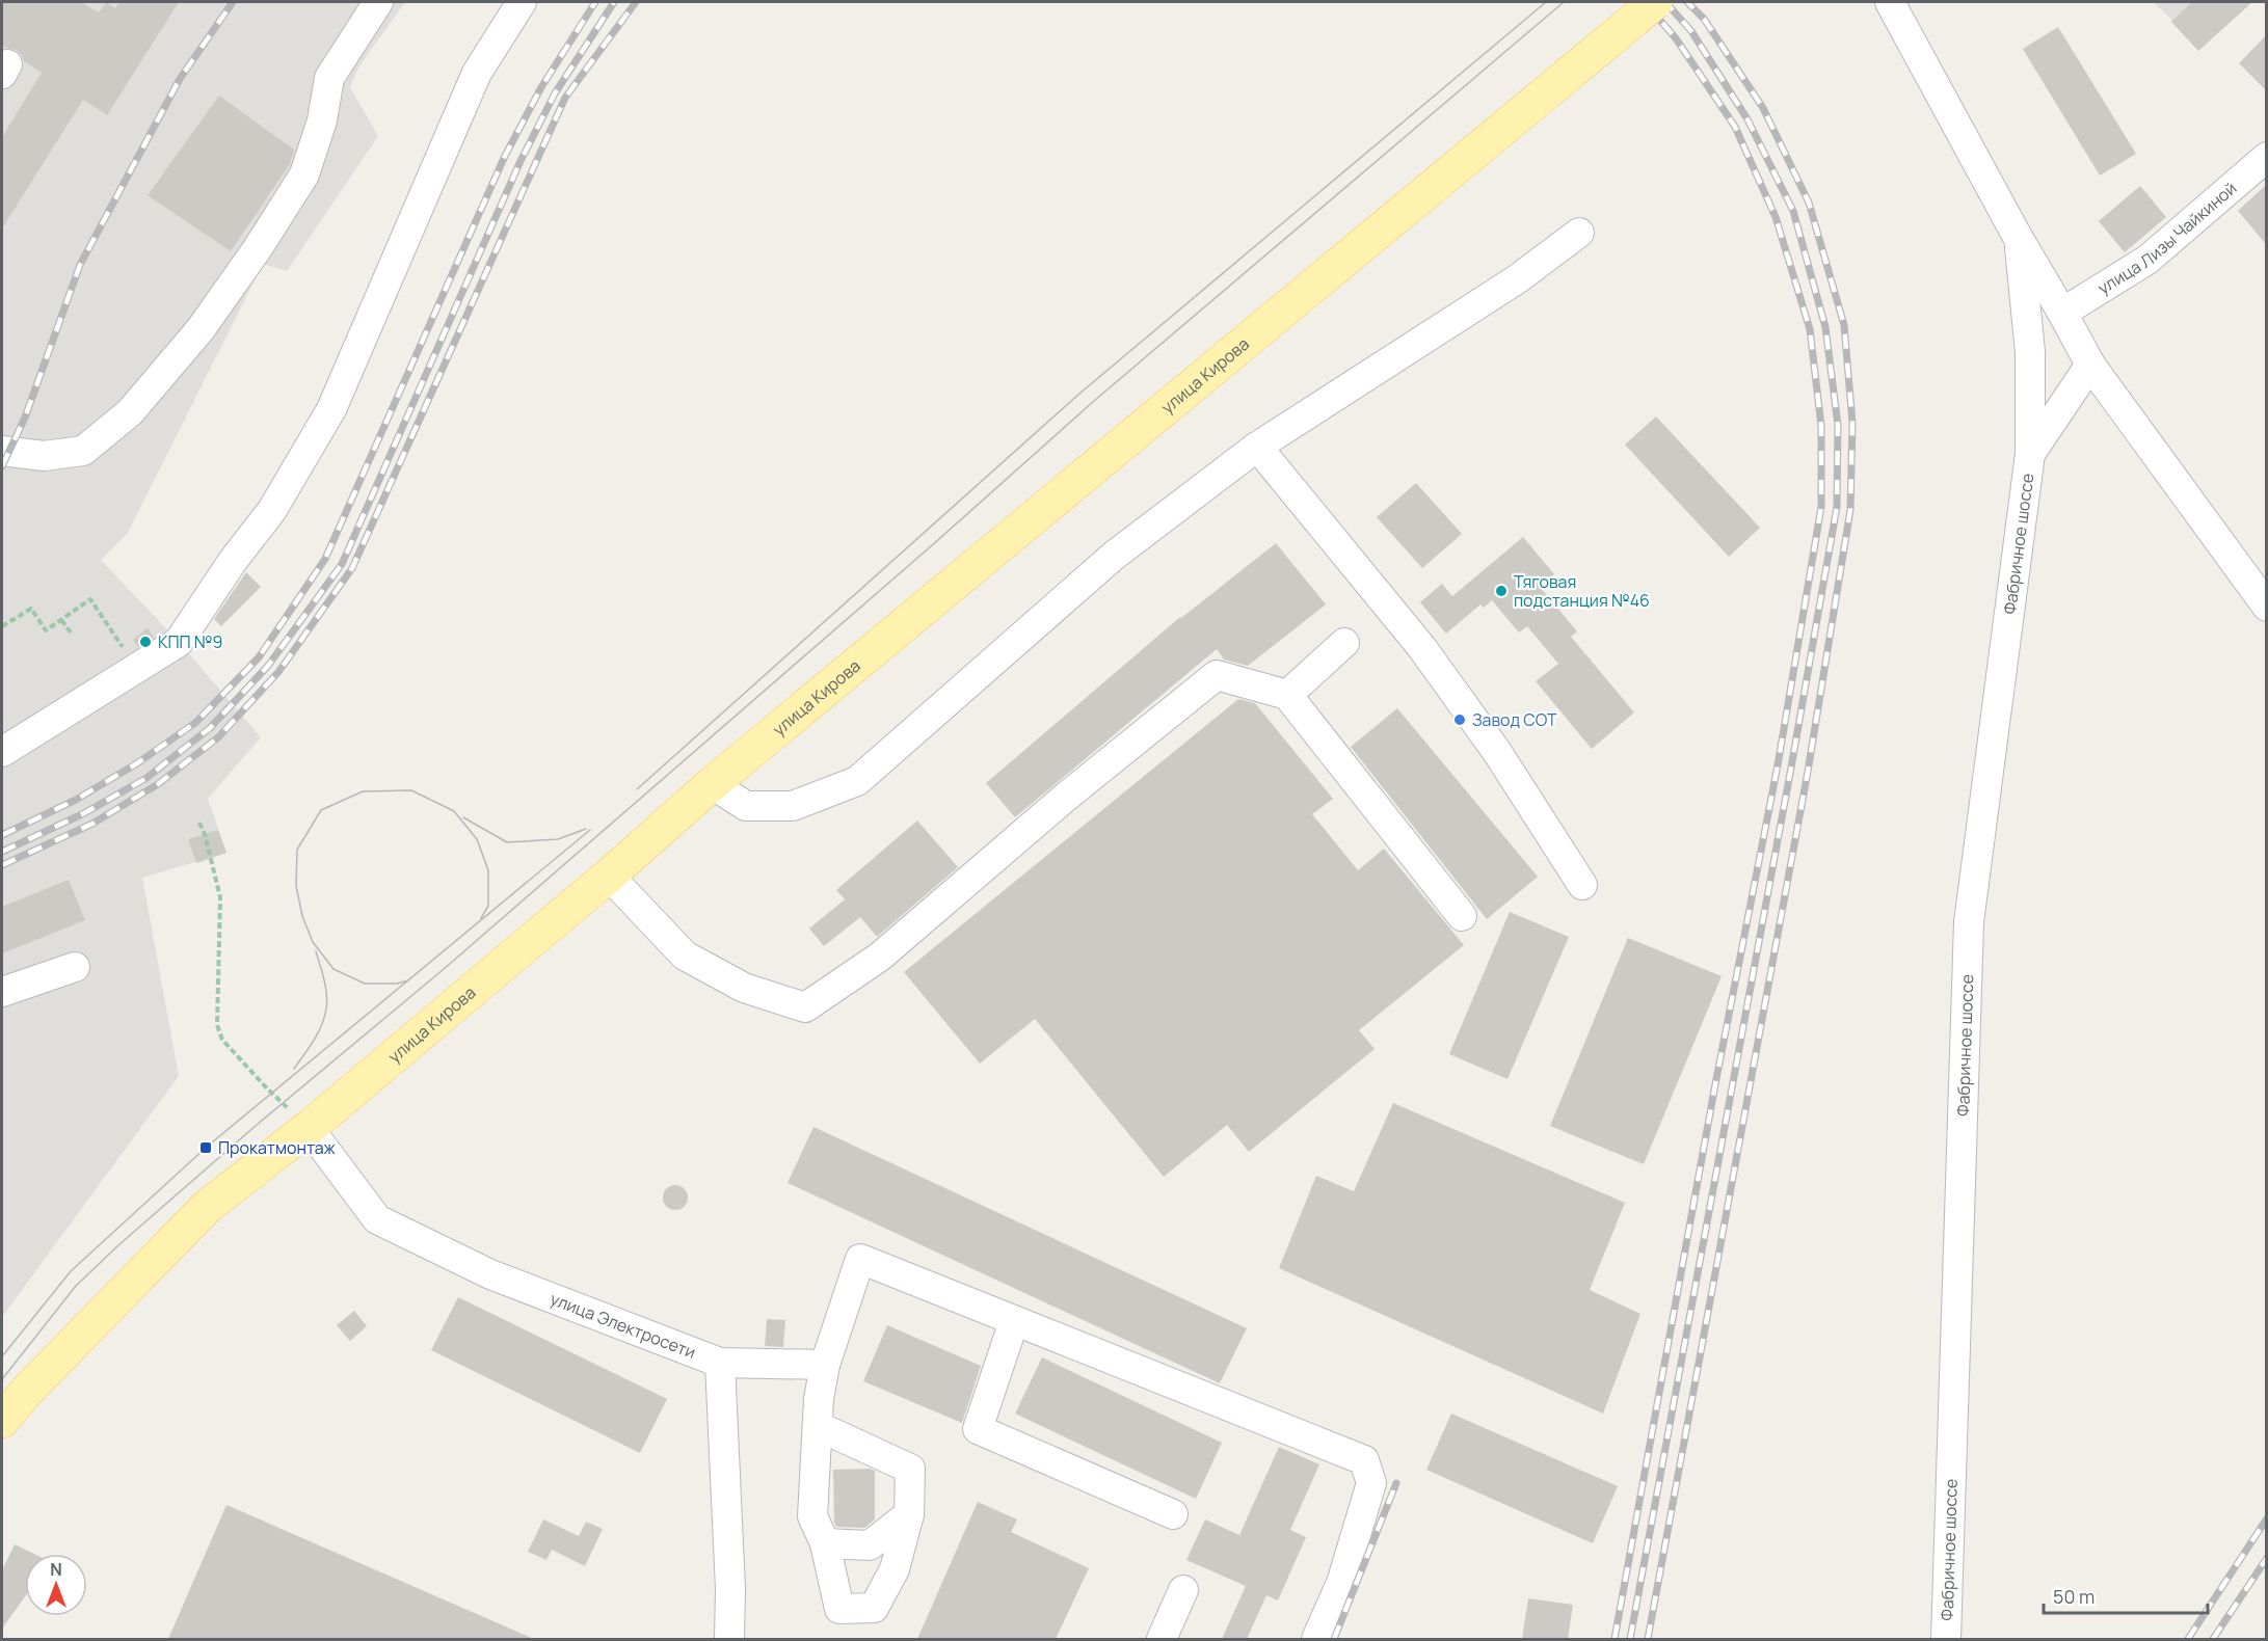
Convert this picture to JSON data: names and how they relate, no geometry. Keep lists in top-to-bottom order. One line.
{"streets":{"main road":["улица Кирова"],"street":["улица Лизы Чайкиной","Фабричное шоссе","улица Электросети"]},"crossings":[["улица Кирова","улица Электросети"]],"places":{"other":["Тяговая подстанция №46","КПП №9","Завод СОТ"],"transit":["Прокатмонтаж"]},"scale_bar":"50 m","north":"top"}
